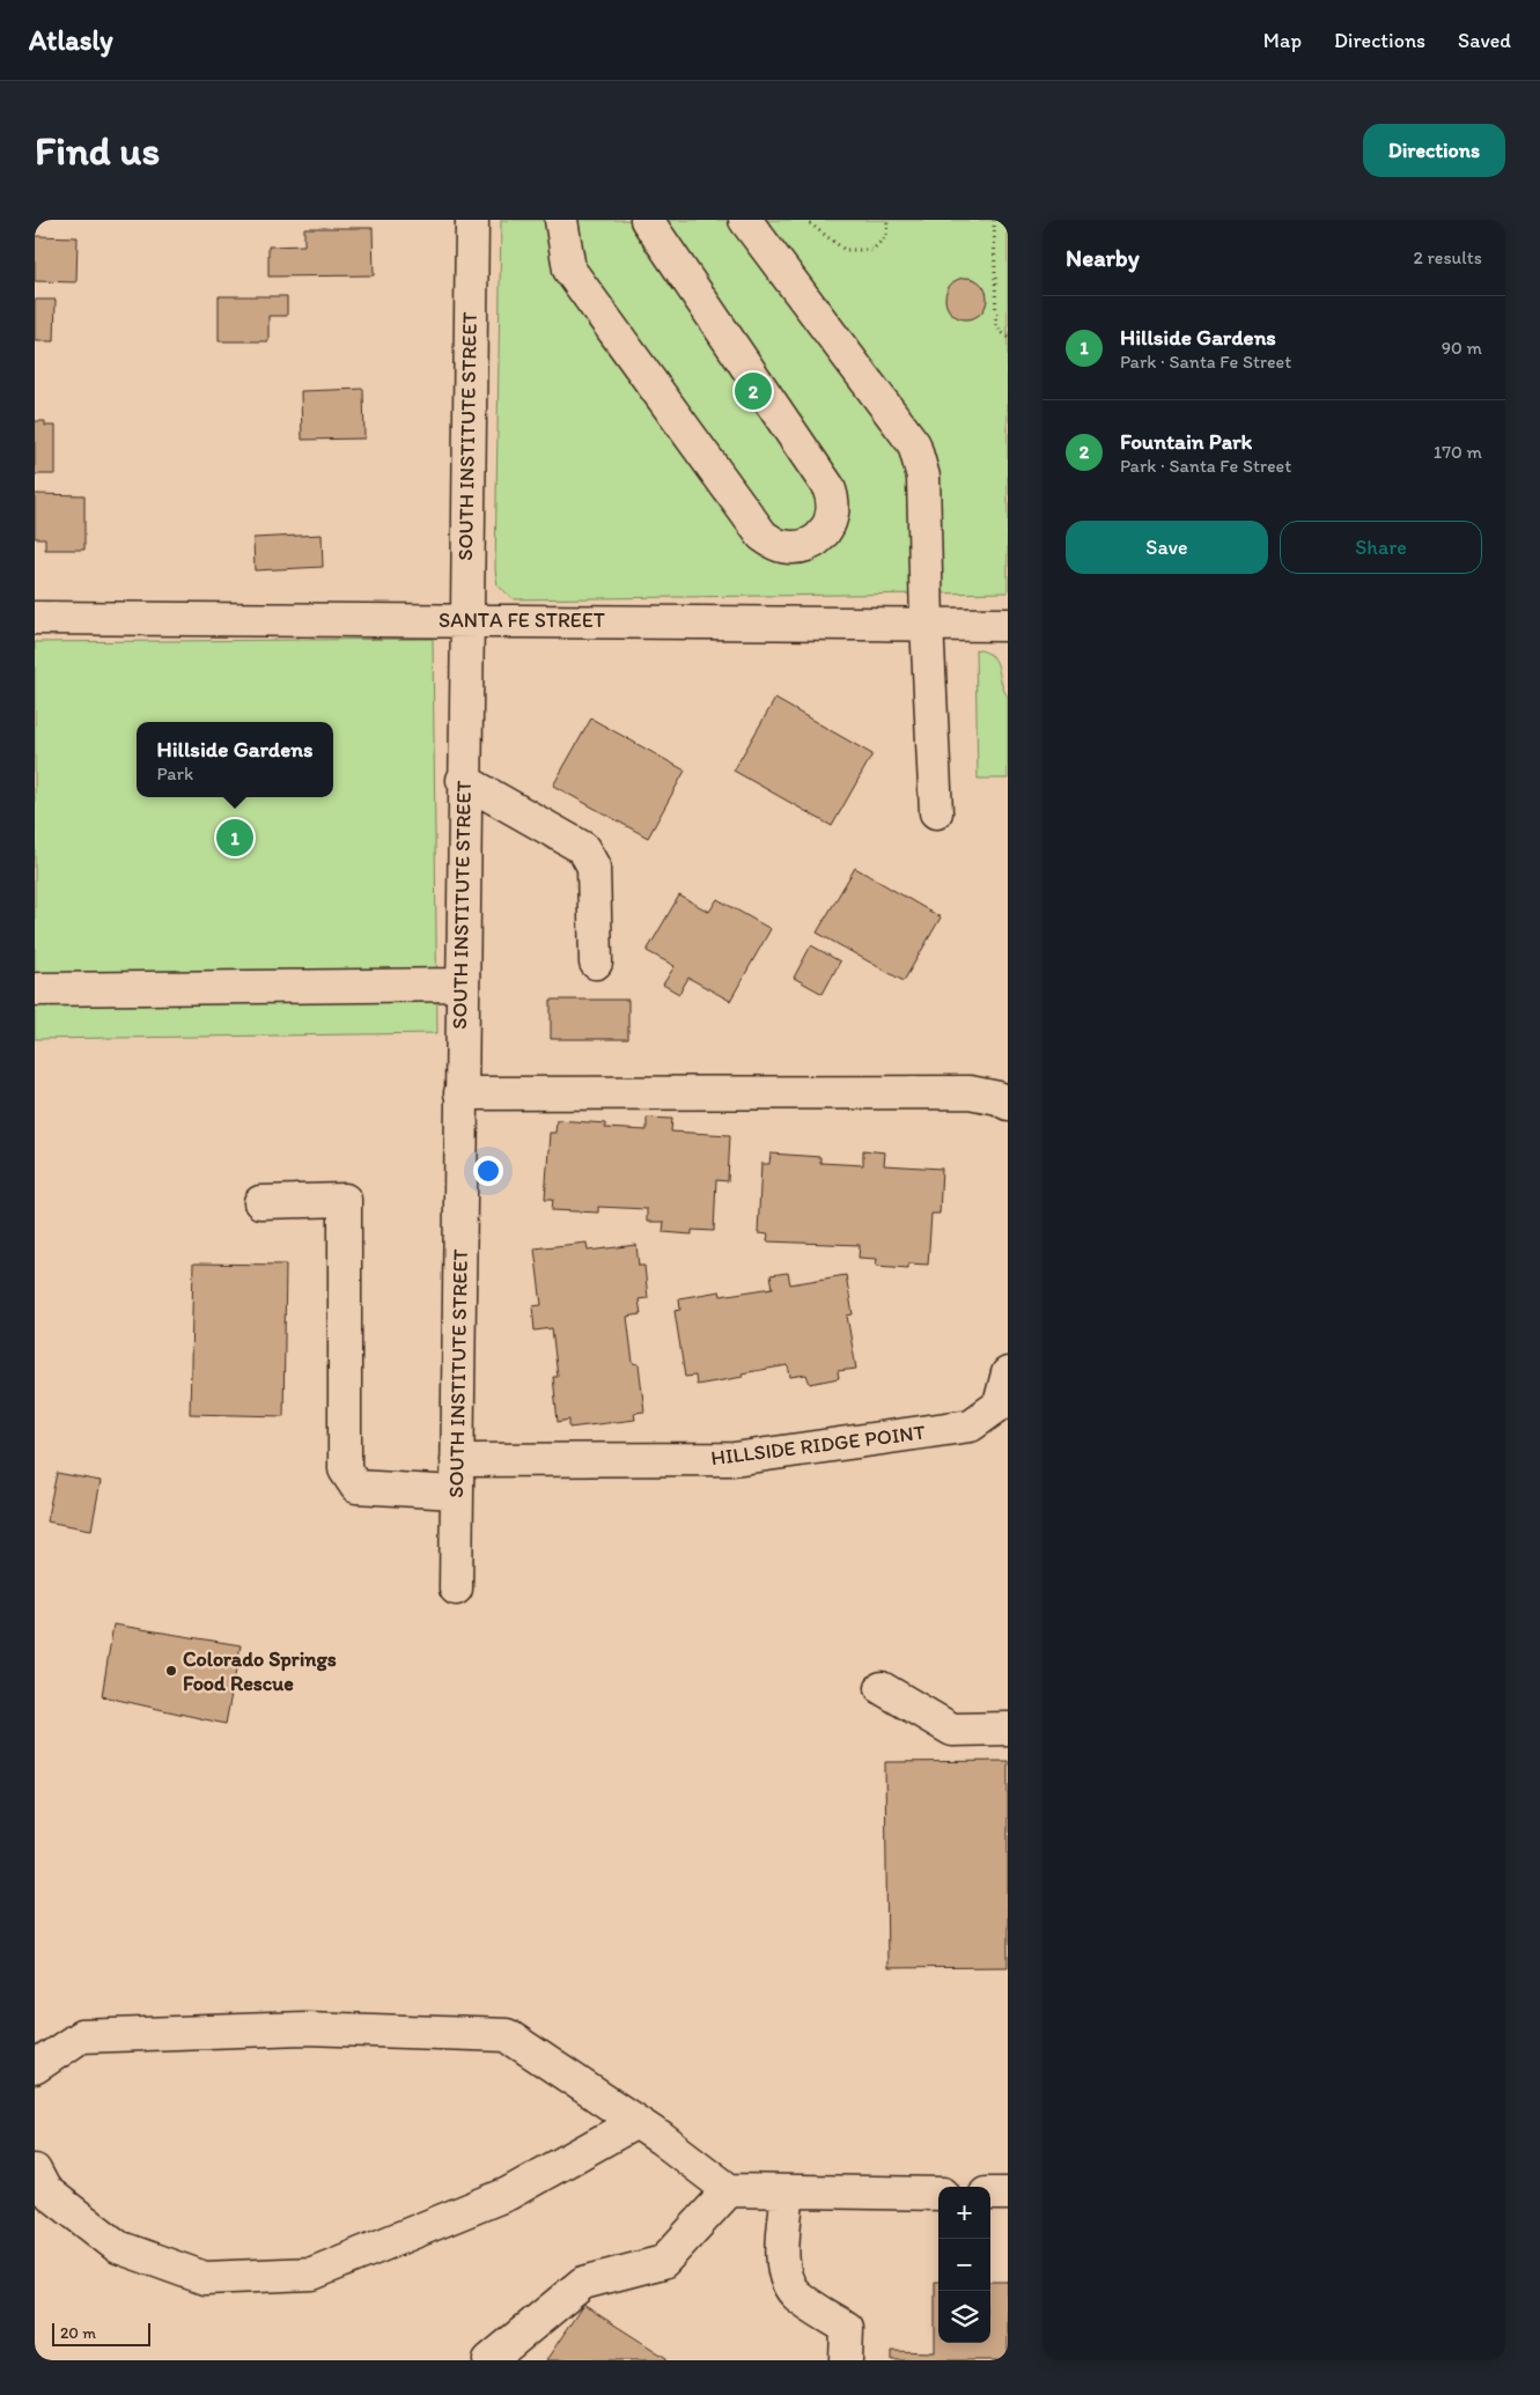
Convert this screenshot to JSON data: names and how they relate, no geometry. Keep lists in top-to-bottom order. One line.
{"streets":{"street":["SOUTH INSTITUTE STREET","SANTA FE STREET","HILLSIDE RIDGE POINT"]},"crossings":[["SOUTH INSTITUTE STREET","SANTA FE STREET"],["SOUTH INSTITUTE STREET","HILLSIDE RIDGE POINT"]],"places":["Colorado Springs Food Rescue"],"scale_bar":"20 m","page":{"header":"Atlasly","nav":["Map","Directions","Saved"],"buttons":["Directions",["Save","Share"]],"title":"Find us","heading":["Nearby","2 results"],"list":[{"mark":"1","name":"Hillside Gardens","note":"Park · Santa Fe Street","value":"90 m"},{"mark":"2","name":"Fountain Park","note":"Park · Santa Fe Street","value":"170 m"}],"pins":["2","1"],"popup":["Hillside Gardens","Park"],"map_buttons":["+","−"],"scale":"20 m"}}
